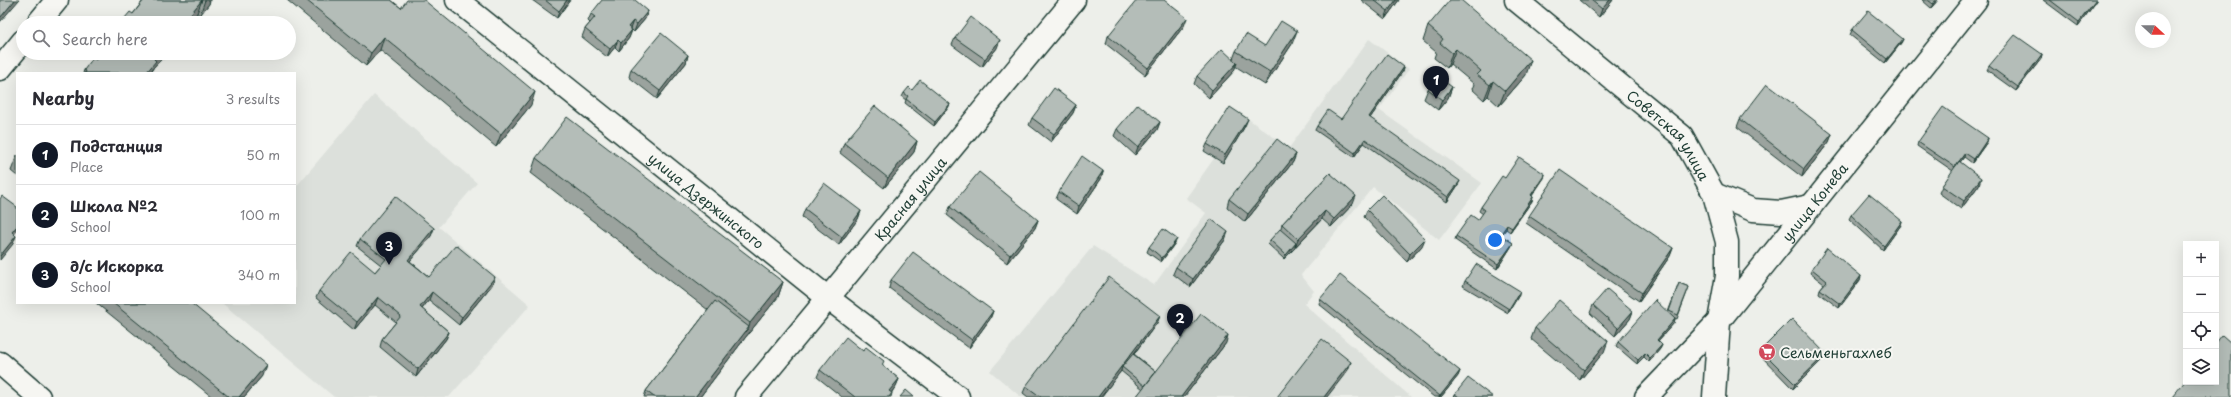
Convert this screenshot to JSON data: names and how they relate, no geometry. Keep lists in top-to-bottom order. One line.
{"streets":{"street":["Советская улица","Красная улица","улица Дзержинского","улица Конева"]},"crossings":[["Советская улица","улица Конева"],["Красная улица","улица Дзержинского"]],"places":{"supermarket":["Сельменьгахлеб"]},"north":"right","page":{"search":"Search here","pins":["1","3","2"],"heading":["Nearby","3 results"],"list":[{"mark":"1","name":"Подстанция","note":"Place","value":"50 m"},{"mark":"2","name":"Школа №2","note":"School","value":"100 m"},{"mark":"3","name":"д/с Искорка","note":"School","value":"340 m"}],"map_buttons":["+","−"]}}
